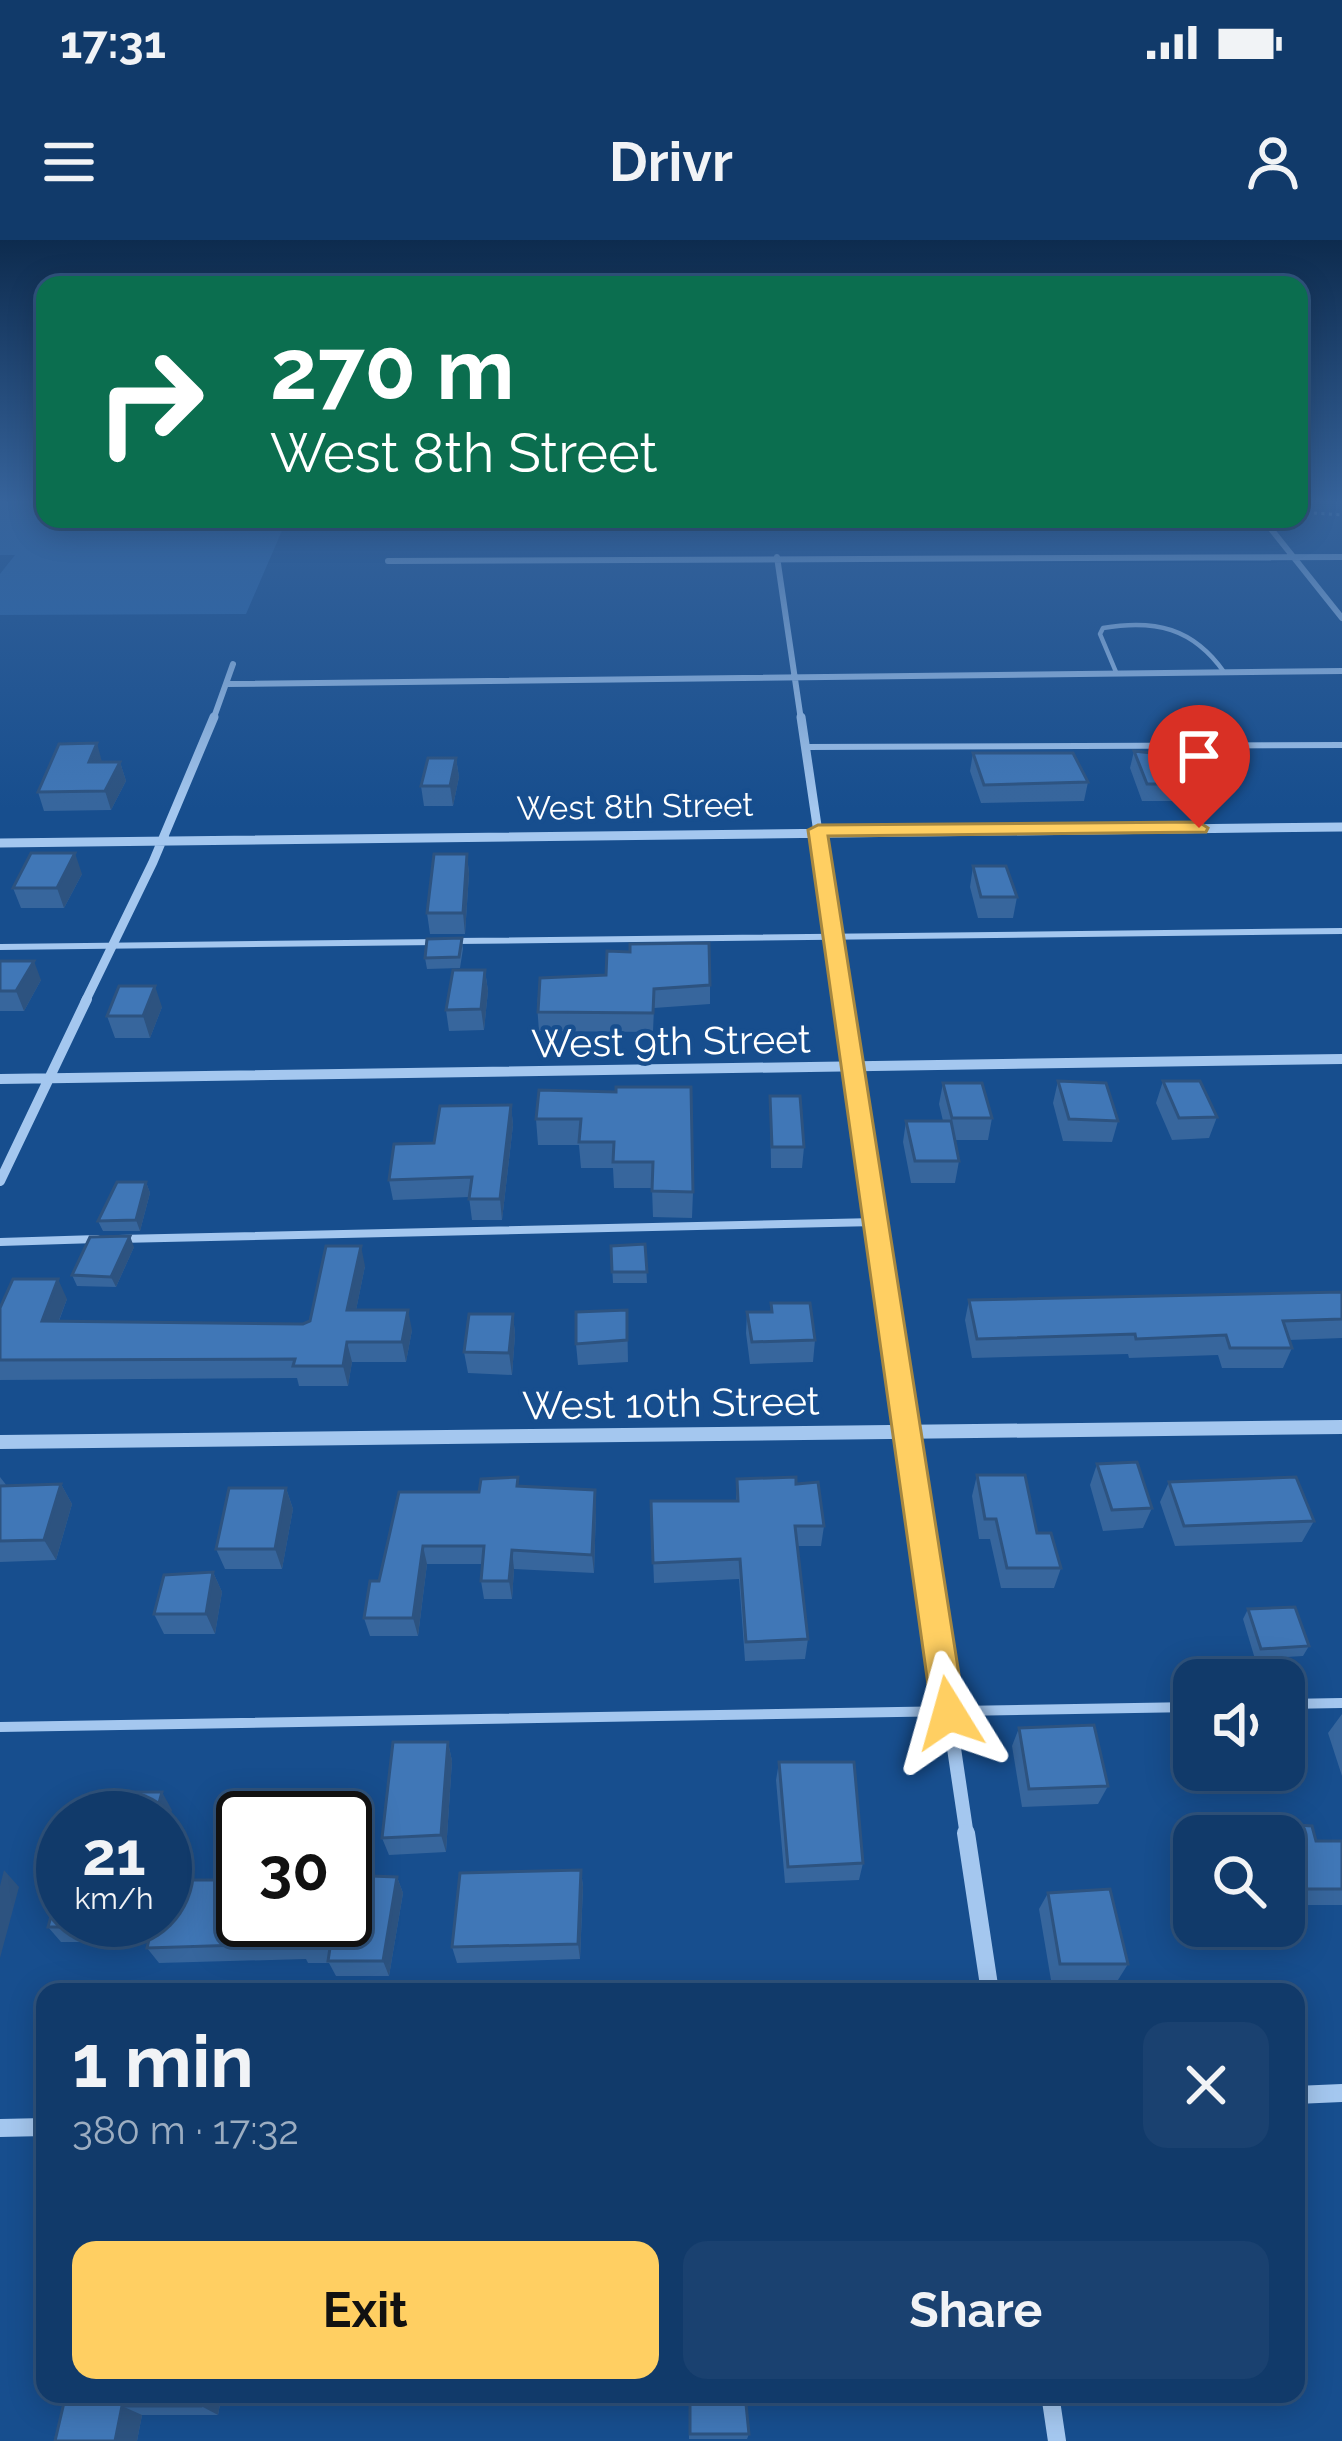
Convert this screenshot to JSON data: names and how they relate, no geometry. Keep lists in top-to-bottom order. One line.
{"streets":{"street":["West 8th Street","West 9th Street","West 10th Street"]},"page":{"status":"17:31","header":"Drivr","turn":["270 m","West 8th Street"],"speed":"21 km/h","limit":"30","heading":["1 min","380 m · 17:32"],"buttons":["Exit","Share"]}}
